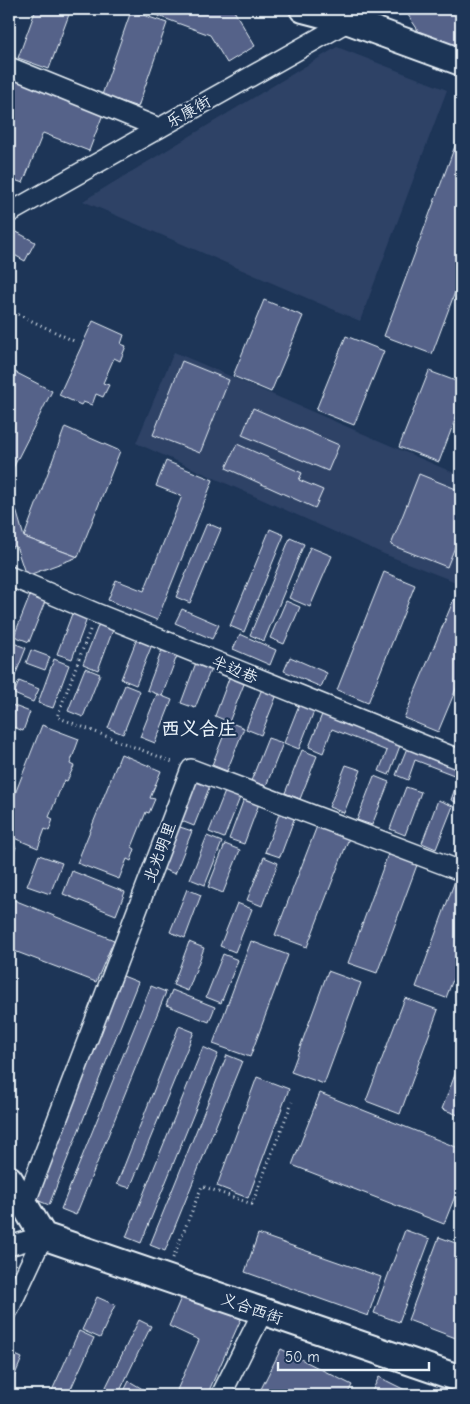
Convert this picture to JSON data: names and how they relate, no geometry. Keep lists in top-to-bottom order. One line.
{"streets":{"street":["乐康街","半边巷","北光明里","义合西街"]},"districts":["西义合庄"],"scale_bar":"50 m"}
